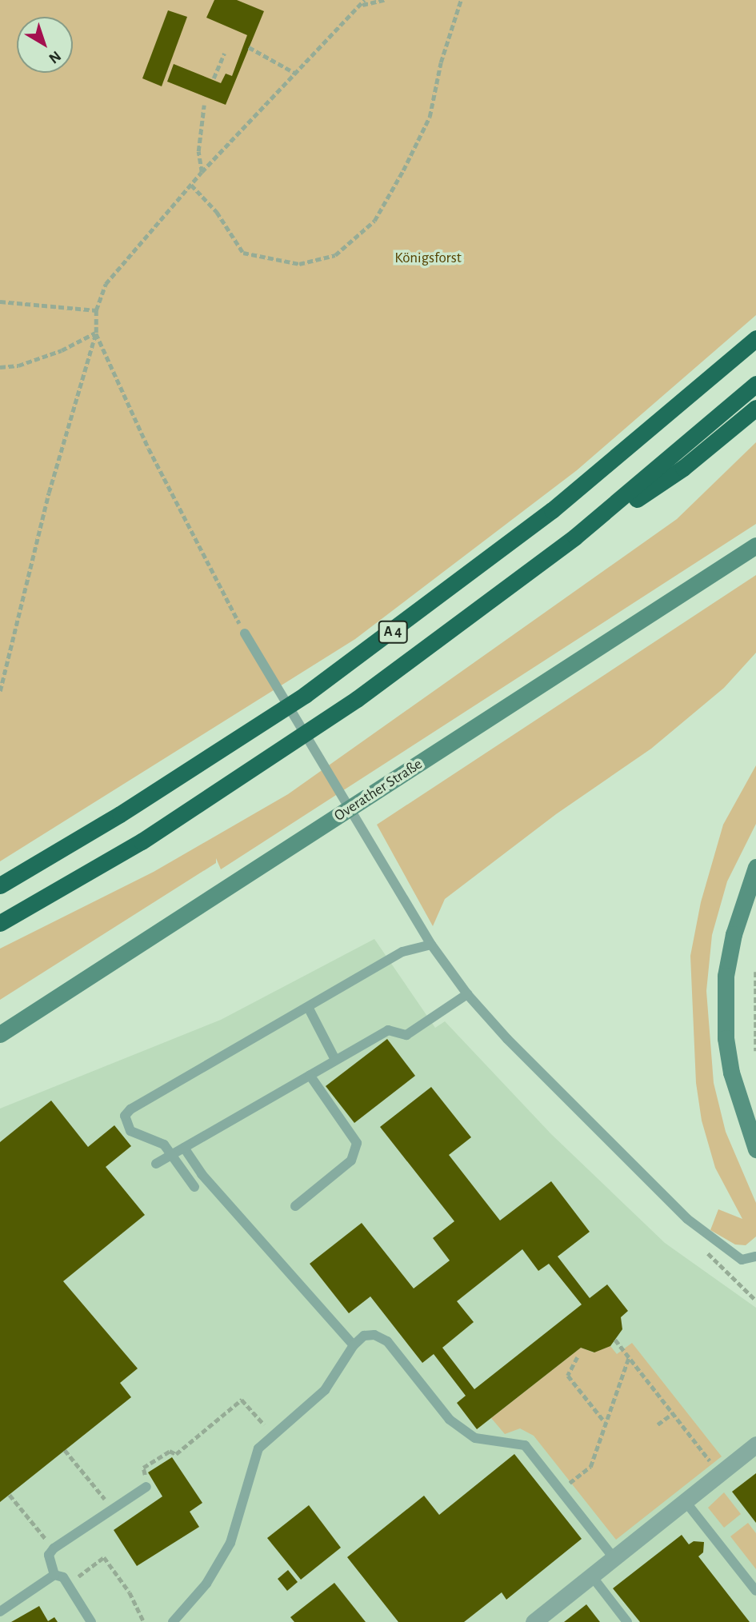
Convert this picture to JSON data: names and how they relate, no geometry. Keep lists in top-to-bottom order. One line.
{"streets":{"highway":["A 4"],"main road":["Overather Straße"]},"parks":["Königsforst"],"north":"bottom right"}
